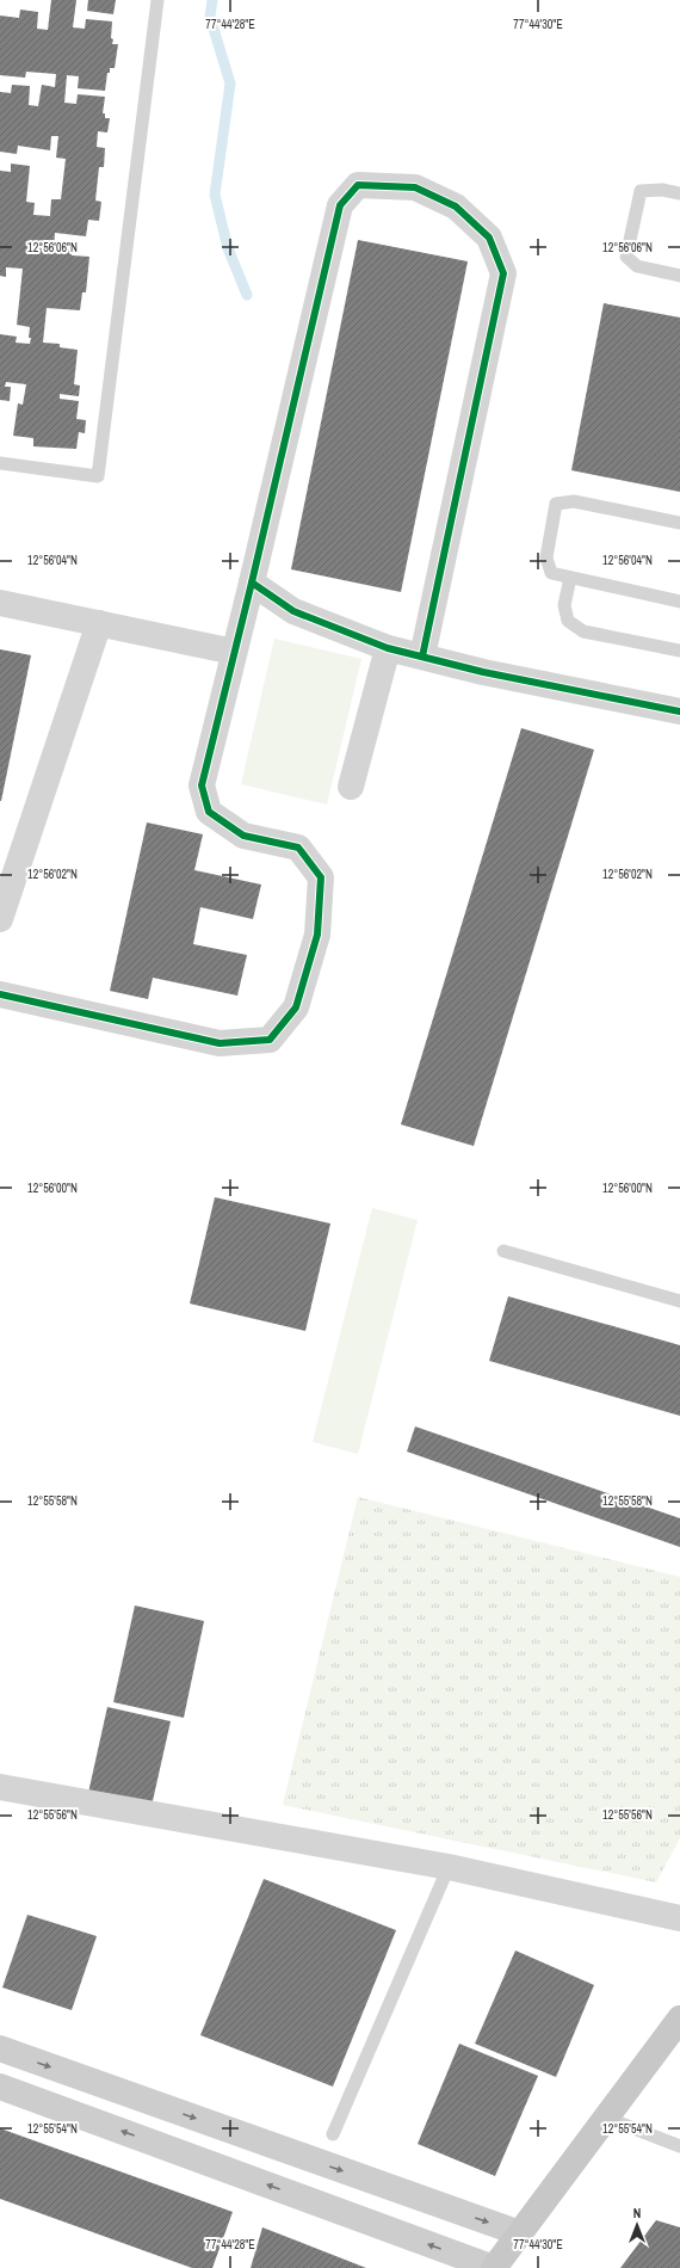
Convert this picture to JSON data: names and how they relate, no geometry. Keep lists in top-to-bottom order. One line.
{"north":"top","coordinates":["77°44'28\"E","77°44'30\"E","12°56'06\"N","12°56'04\"N","12°56'02\"N","12°56'00\"N","12°55'58\"N","12°55'56\"N","12°55'54\"N"]}
